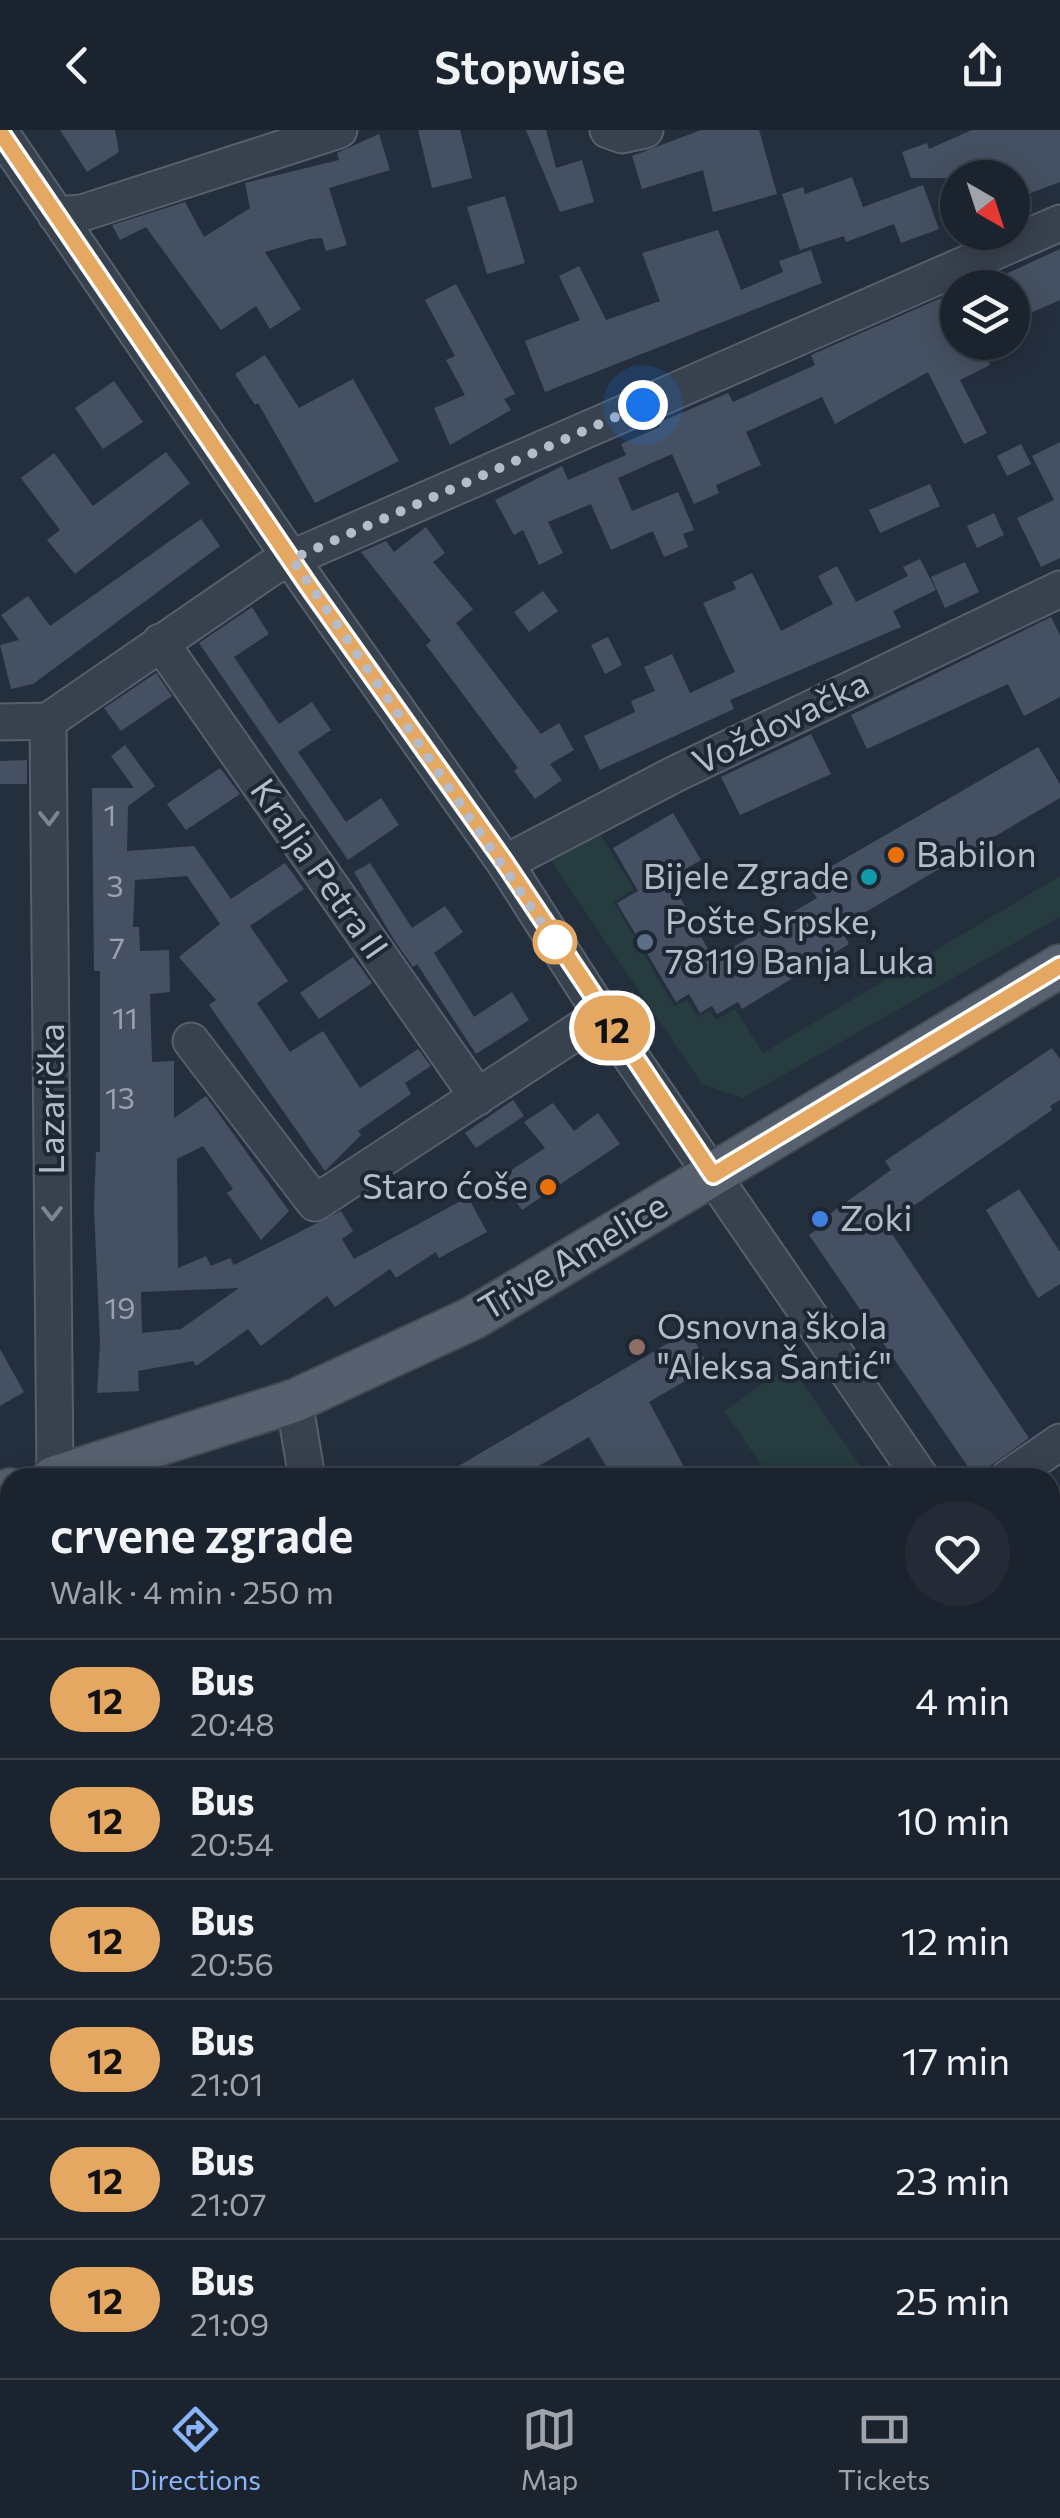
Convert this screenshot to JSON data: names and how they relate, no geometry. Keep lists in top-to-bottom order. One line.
{"streets":{"main road":["Trive Amelice"],"street":["Voždovačka","Kralja Petra II","Lazarička"]},"one_way":["Lazarička"],"places":["Babilon","Bijele Zgrade","Pošte Srpske, 78119 Banja Luka","Staro ćoše","Zoki","Osnovna škola \"Aleksa Šantić\""],"lines":["bus line 12"],"house_numbers":["1","3","7","11","13","19"],"north":"bottom right","page":{"header":"Stopwise","on_map":"12","heading":["crvene zgrade","Walk · 4 min · 250 m"],"list":[{"mark":"12","name":"Bus","note":"20:48","value":"4 min"},{"mark":"12","name":"Bus","note":"20:54","value":"10 min"},{"mark":"12","name":"Bus","note":"20:56","value":"12 min"},{"mark":"12","name":"Bus","note":"21:01","value":"17 min"},{"mark":"12","name":"Bus","note":"21:07","value":"23 min"},{"mark":"12","name":"Bus","note":"21:09","value":"25 min"}],"tabs":["Directions","Map","Tickets"]}}
